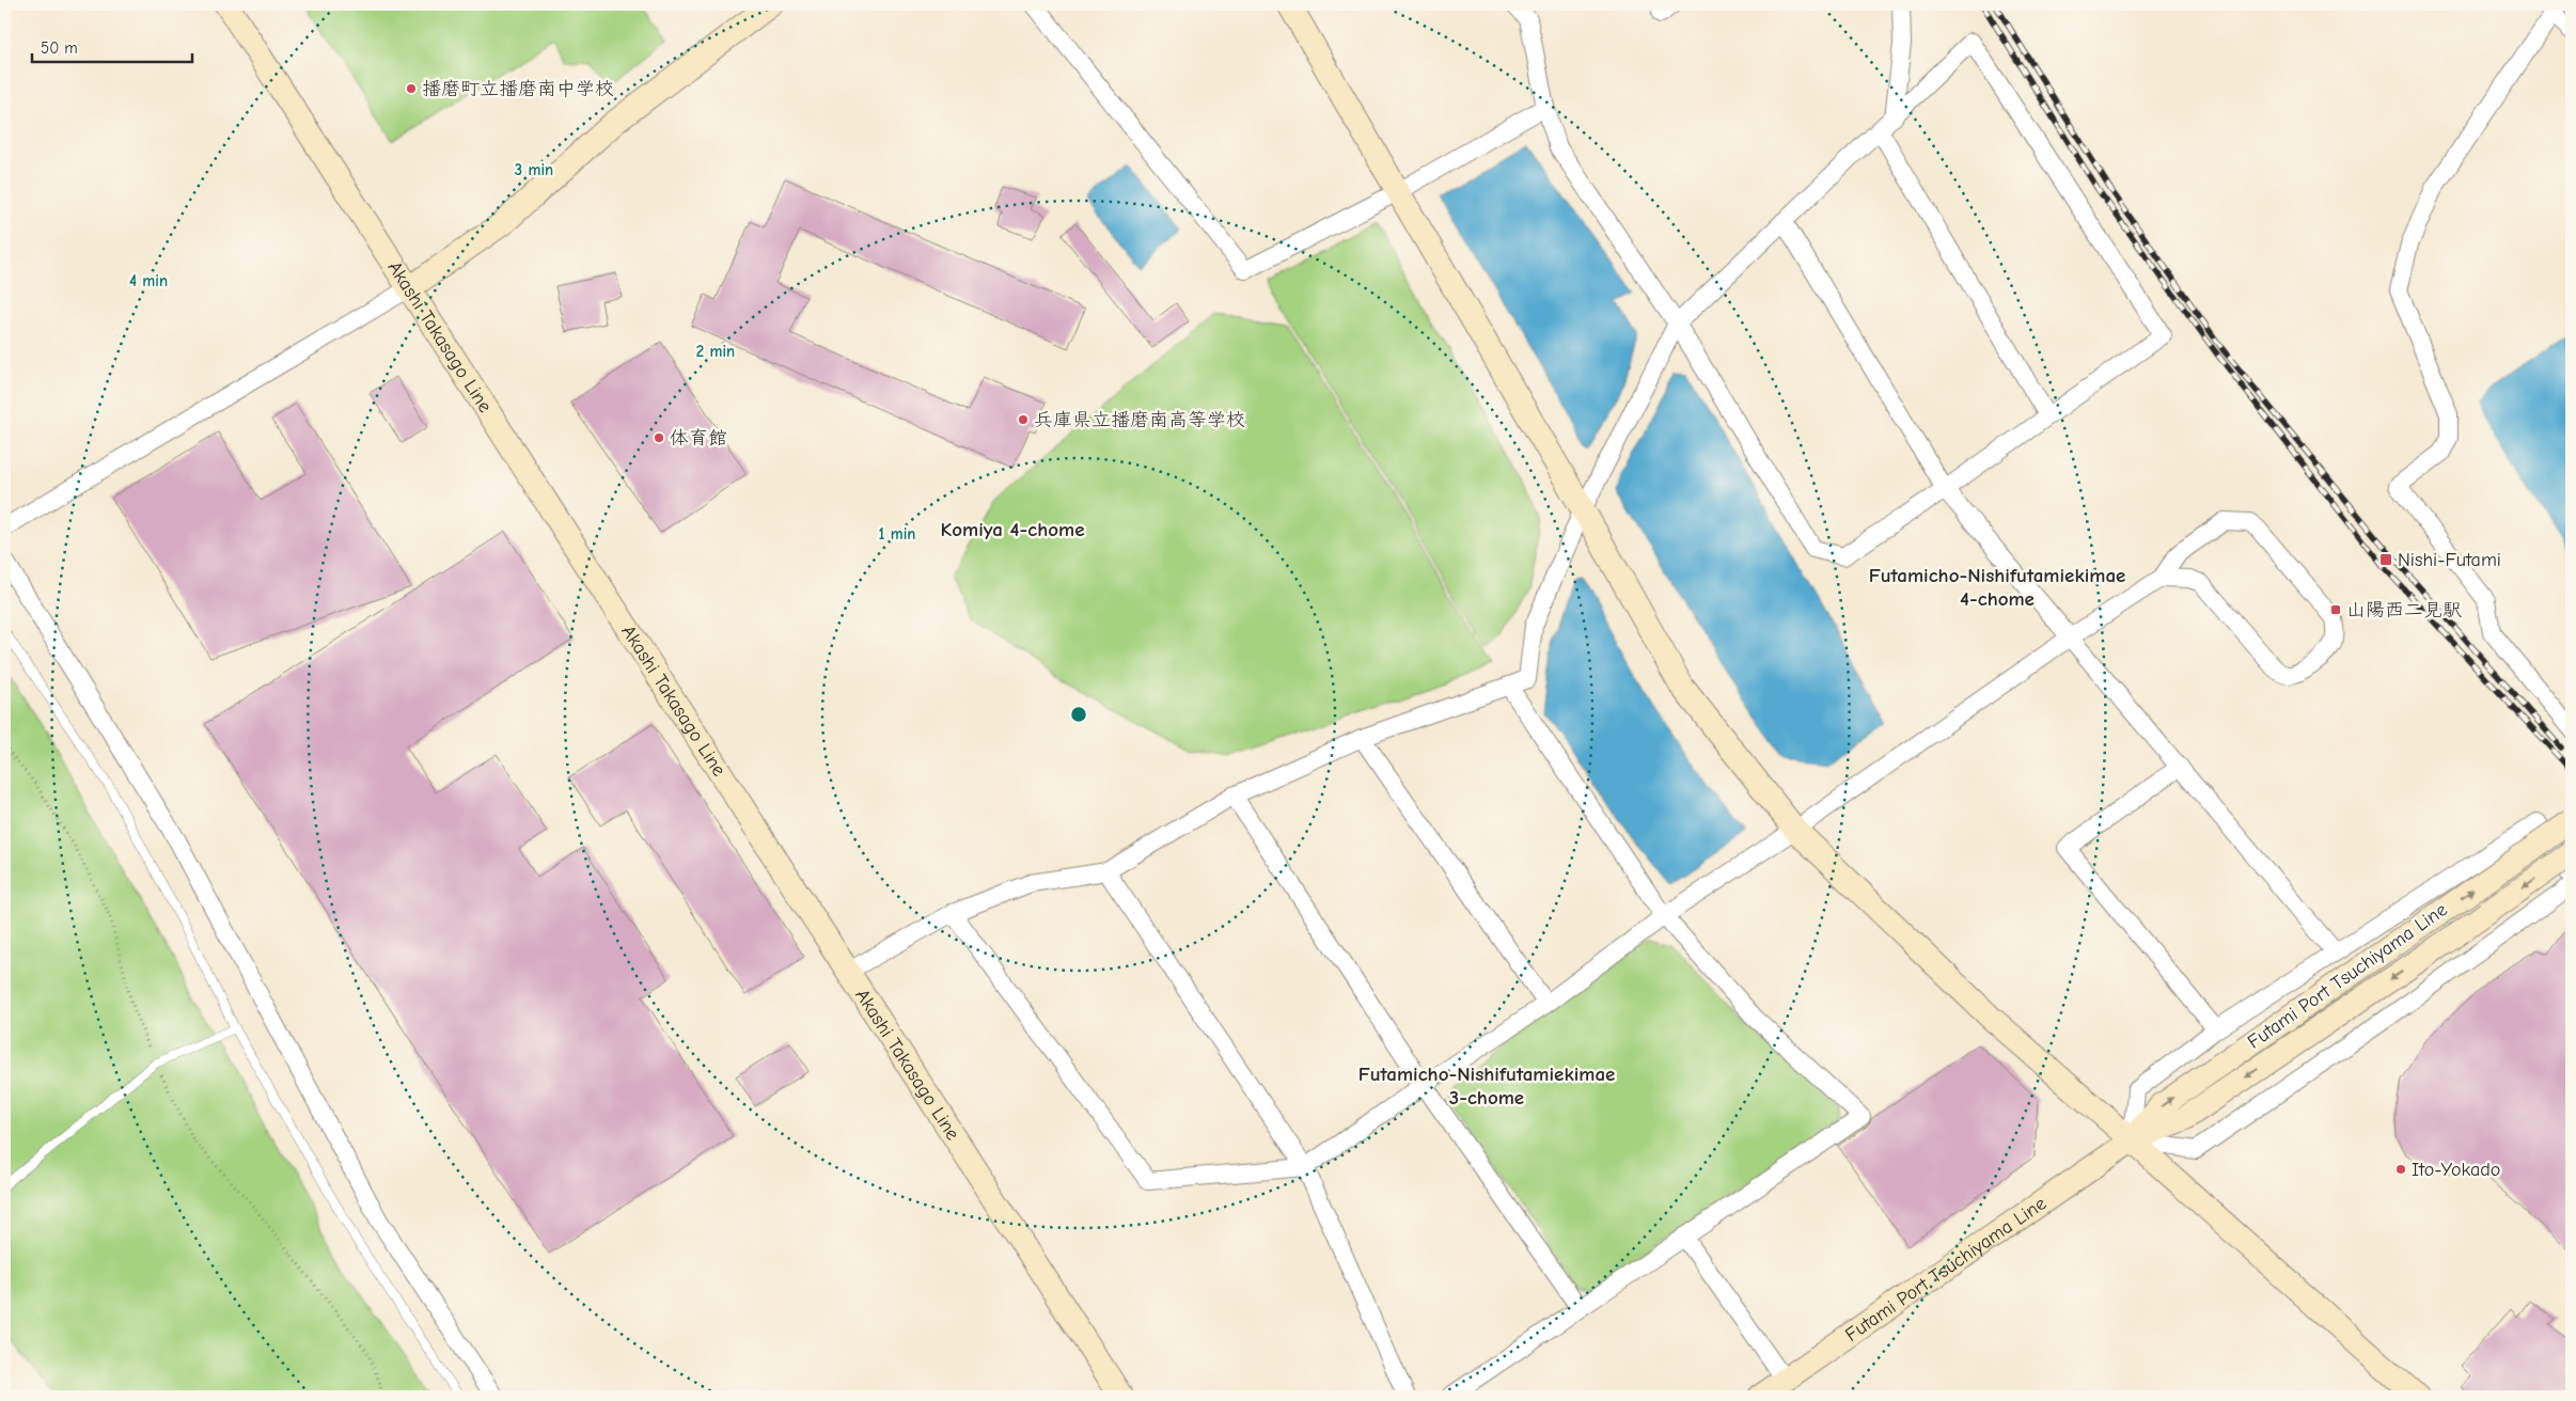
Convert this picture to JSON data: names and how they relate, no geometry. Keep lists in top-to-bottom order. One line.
{"streets":{"main road":["Akashi Takasago Line","Futami Port Tsuchiyama Line"]},"districts":["Komiya 4-chome","Futamicho-Nishifutamiekimae 4-chome","Futamicho-Nishifutamiekimae 3-chome"],"places":{"other":["播磨町立播磨南中学校","兵庫県立播磨南高等学校","体育館","Ito-Yokado"],"transit":["Nishi-Futami","山陽西二見駅"]},"scale_bar":"50 m","rings":["3 min","4 min","2 min","1 min"]}
